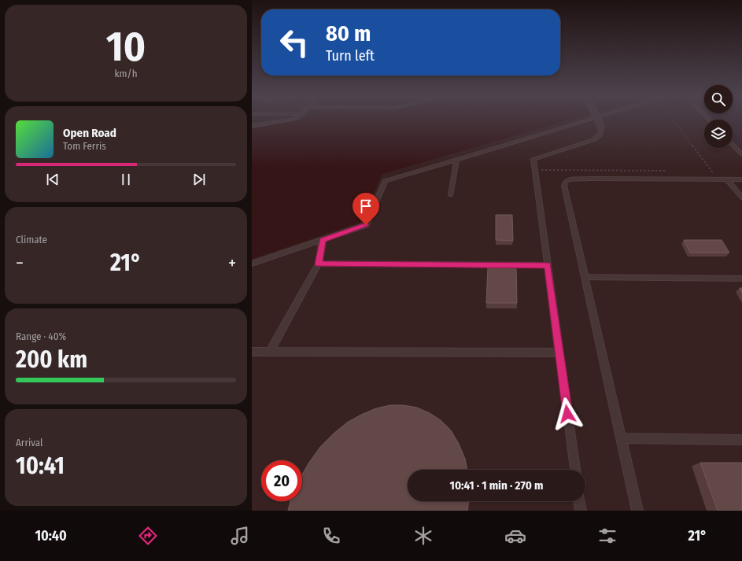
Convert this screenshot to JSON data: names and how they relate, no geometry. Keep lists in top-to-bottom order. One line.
{"page":{"tile":[["10","km/h"],"Climate",["Range · 40%","200 km"],["Arrival","10:41"]],"turn":["80 m","Turn left"],"song":["Open Road","Tom Ferris"],"heat":["−","21°","+"],"limit":"20","trip":"10:41 · 1 min · 270 m","tabs":["10:40","21°"]}}
